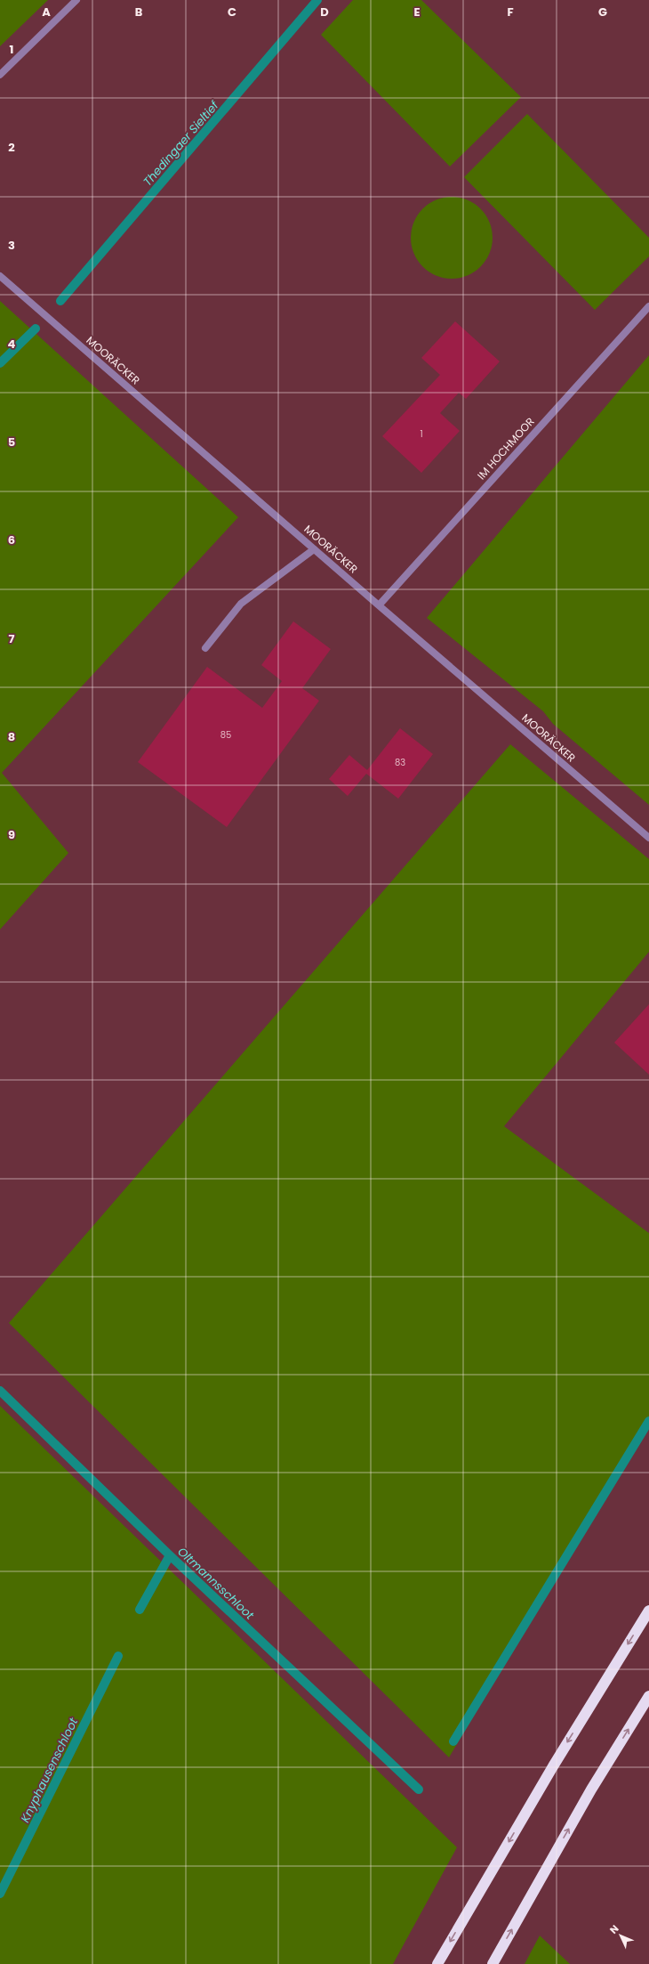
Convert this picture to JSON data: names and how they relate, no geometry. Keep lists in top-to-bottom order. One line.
{"streets":{"street":["MOORÄCKER","IM HOCHMOOR"]},"crossings":[["MOORÄCKER","IM HOCHMOOR"]],"water":["Thedingaer Sieltief","Oltmannsschloot","Knyphausenschloot"],"house_numbers":["1","85","83"],"north":"top left","grid":{"columns":["A","B","C","D","E","F","G"],"rows":["1","2","3","4","5","6","7","8","9"]}}
